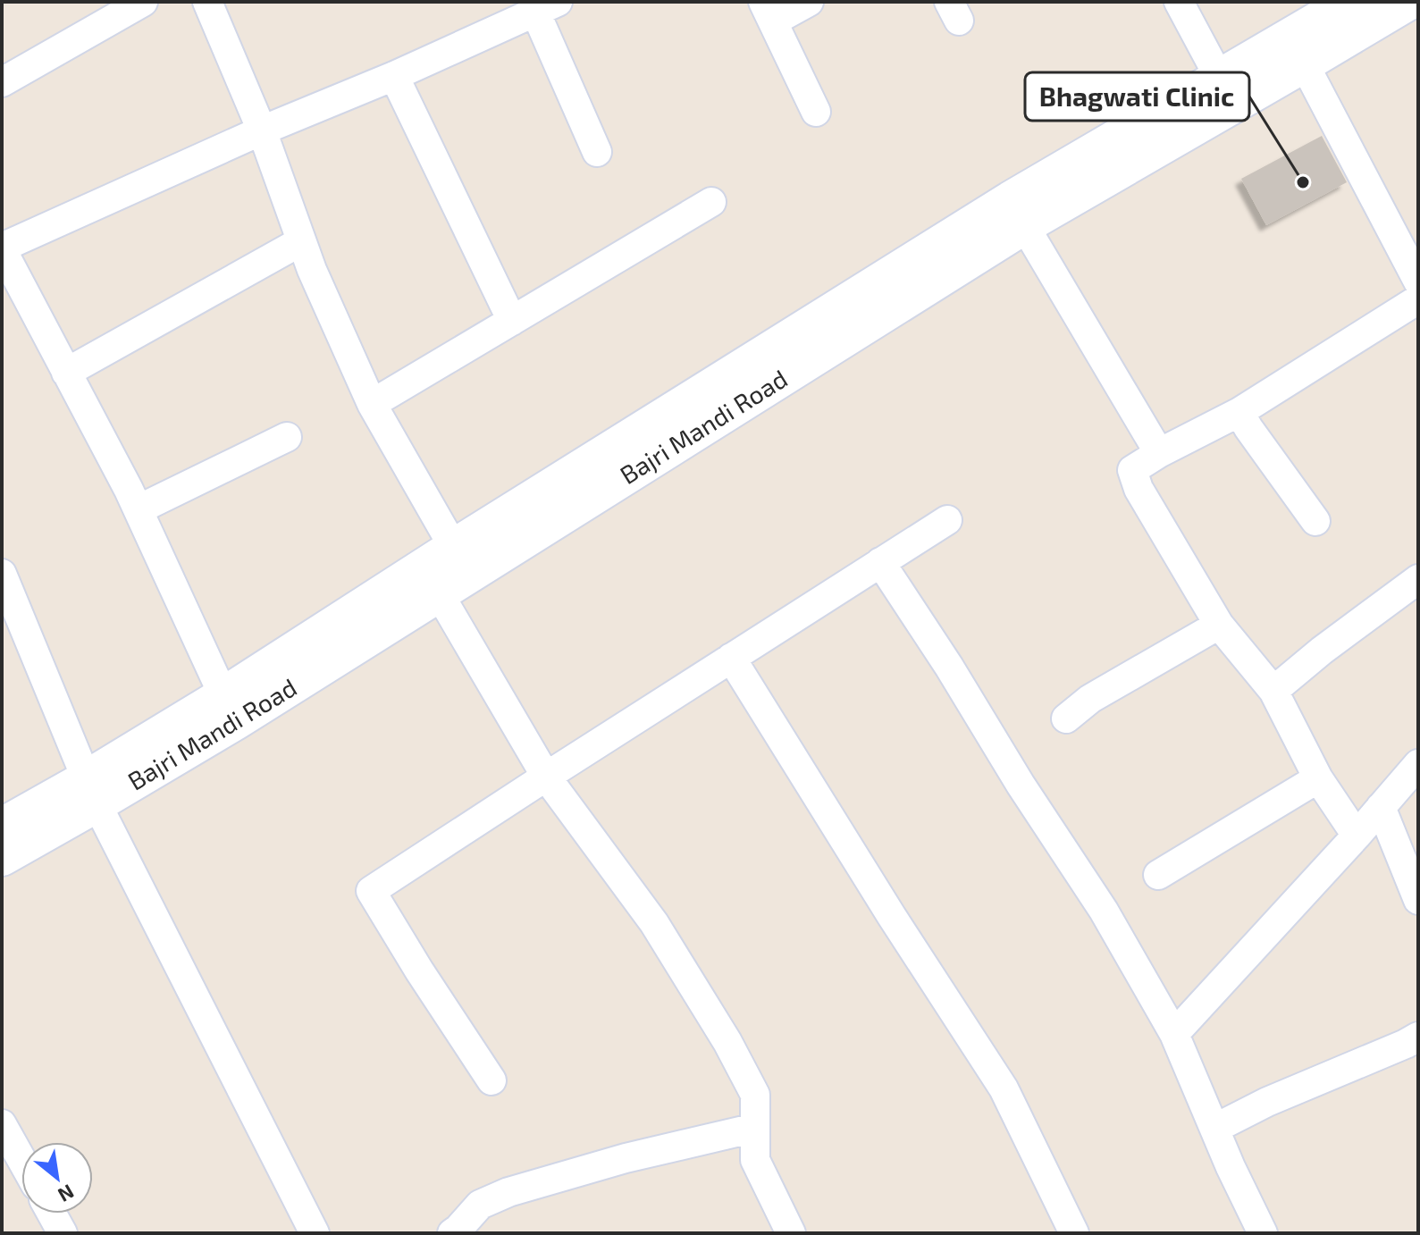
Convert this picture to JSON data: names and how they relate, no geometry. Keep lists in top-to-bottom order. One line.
{"streets":{"street":["Bajri Mandi Road"]},"places":["Bhagwati Clinic"],"north":"bottom right"}
